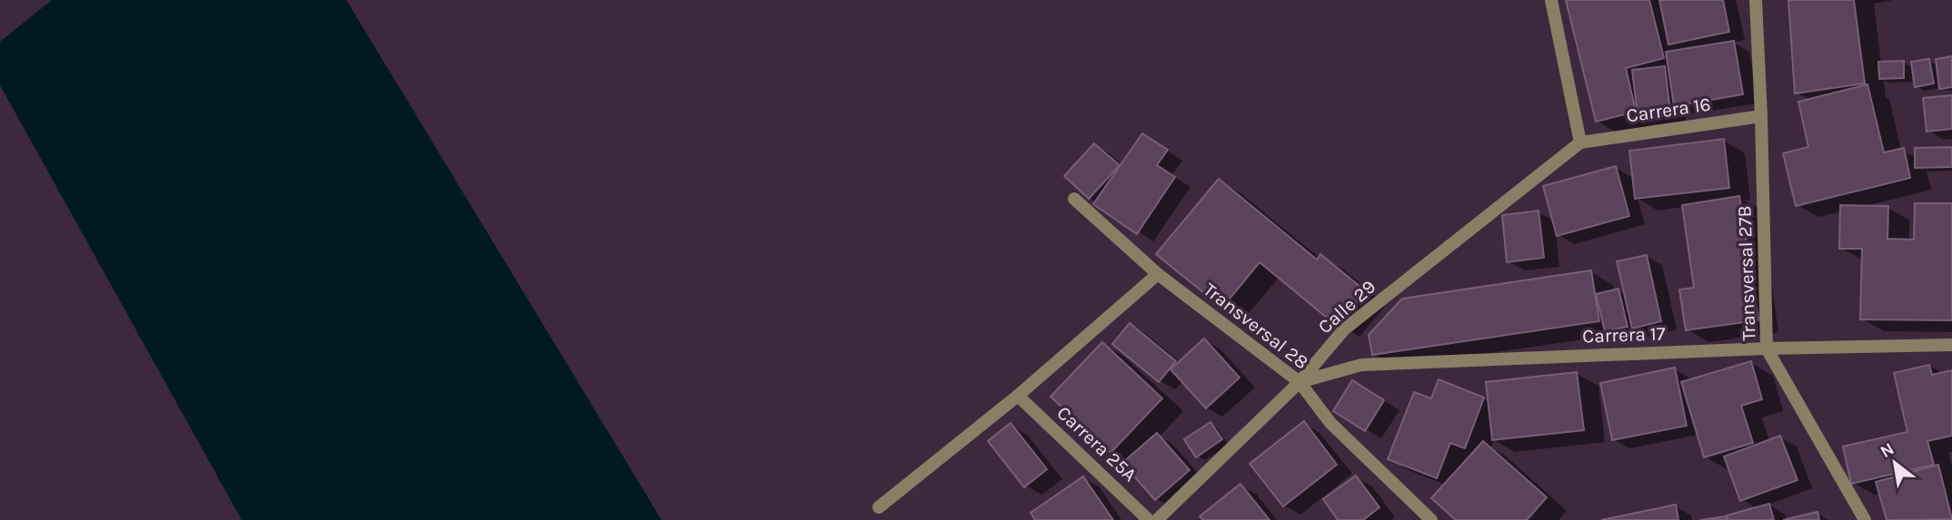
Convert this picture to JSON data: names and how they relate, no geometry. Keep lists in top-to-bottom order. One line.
{"streets":{"street":["Carrera 16","Transversal 27B","Calle 29","Transversal 28","Carrera 17","Carrera 25A"]},"crossings":[["Carrera 16","Transversal 27B"],["Carrera 16","Calle 29"],["Transversal 27B","Carrera 17"],["Calle 29","Transversal 28"],["Calle 29","Carrera 17"],["Transversal 28","Carrera 17"]],"north":"top left"}
